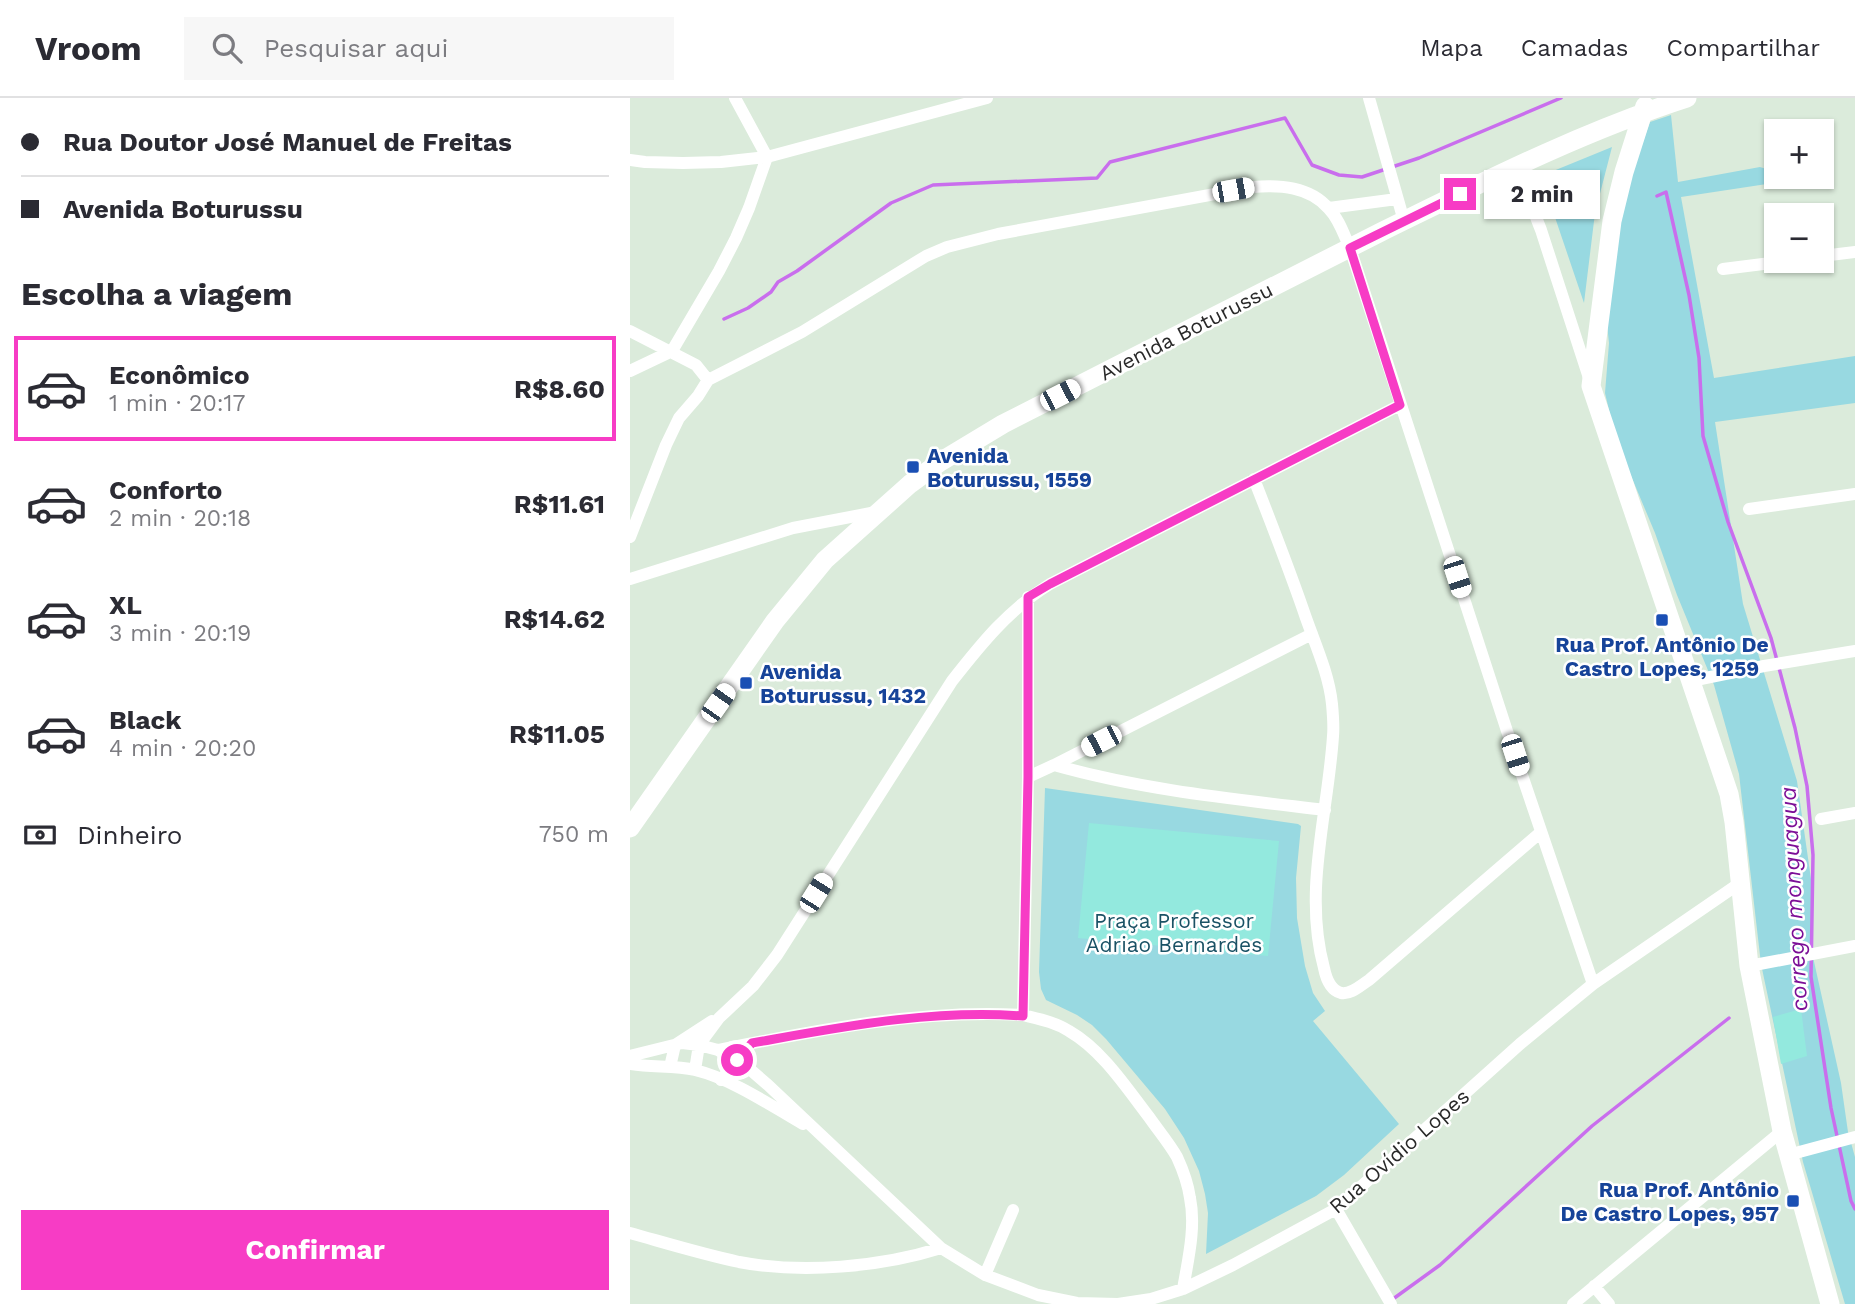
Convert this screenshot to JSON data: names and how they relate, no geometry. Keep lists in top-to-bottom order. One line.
{"streets":{"main road":["Avenida Boturussu"],"street":["Rua Ovídio Lopes"]},"water":["corrego monguagua"],"parks":["Praça Professor Adriao Bernardes"],"places":{"transit":["Avenida Boturussu, 1559","Rua Prof. Antônio De Castro Lopes, 1259","Avenida Boturussu, 1432","Rua Prof. Antônio De Castro Lopes, 957"]},"page":{"header":"Vroom","search":"Pesquisar aqui","nav":["Mapa","Camadas","Compartilhar"],"banner":["Rua Doutor José Manuel de Freitas","Avenida Boturussu"],"map_buttons":["+","−"],"bubble":"2 min","heading":"Escolha a viagem","list":[{"name":"Econômico","note":"1 min · 20:17","value":"R$8.60"},{"name":"Conforto","note":"2 min · 20:18","value":"R$11.61"},{"name":"XL","note":"3 min · 20:19","value":"R$14.62"},{"name":"Black","note":"4 min · 20:20","value":"R$11.05"}],"pay":["Dinheiro","750 m"],"buttons":"Confirmar"}}
